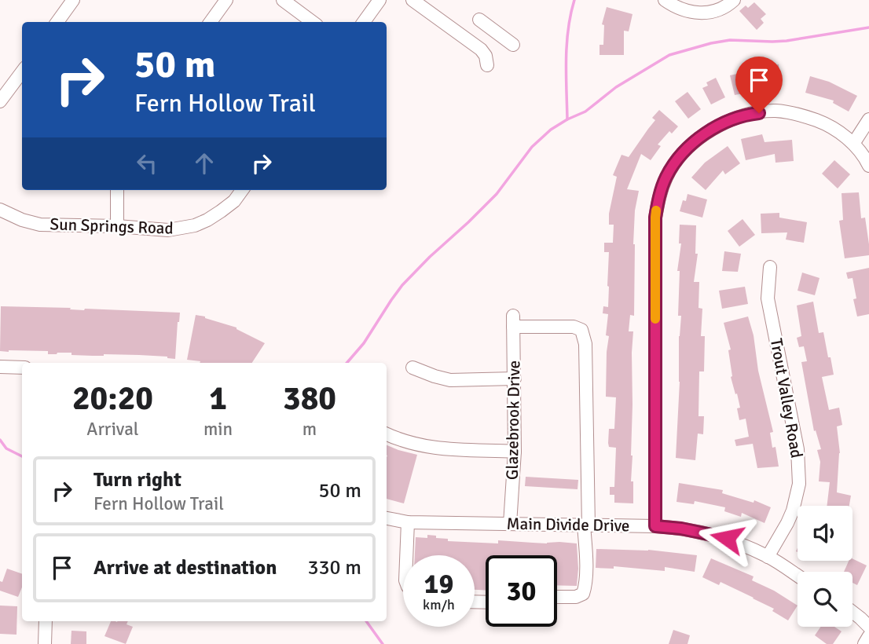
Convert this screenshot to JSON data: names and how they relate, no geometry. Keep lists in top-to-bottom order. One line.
{"streets":{"street":["Sun Springs Road","Trout Valley Road","Glazebrook Drive","Main Divide Drive"]},"crossings":[["Trout Valley Road","Main Divide Drive"],["Glazebrook Drive","Main Divide Drive"]],"page":{"turn":["50 m","Fern Hollow Trail"],"eta":["20:20","Arrival","1","min","380","m"],"list":[{"name":"Turn right","note":"Fern Hollow Trail","value":"50 m"},{"name":"Arrive at destination","value":"330 m"}],"speed":"19 km/h","limit":"30"}}
